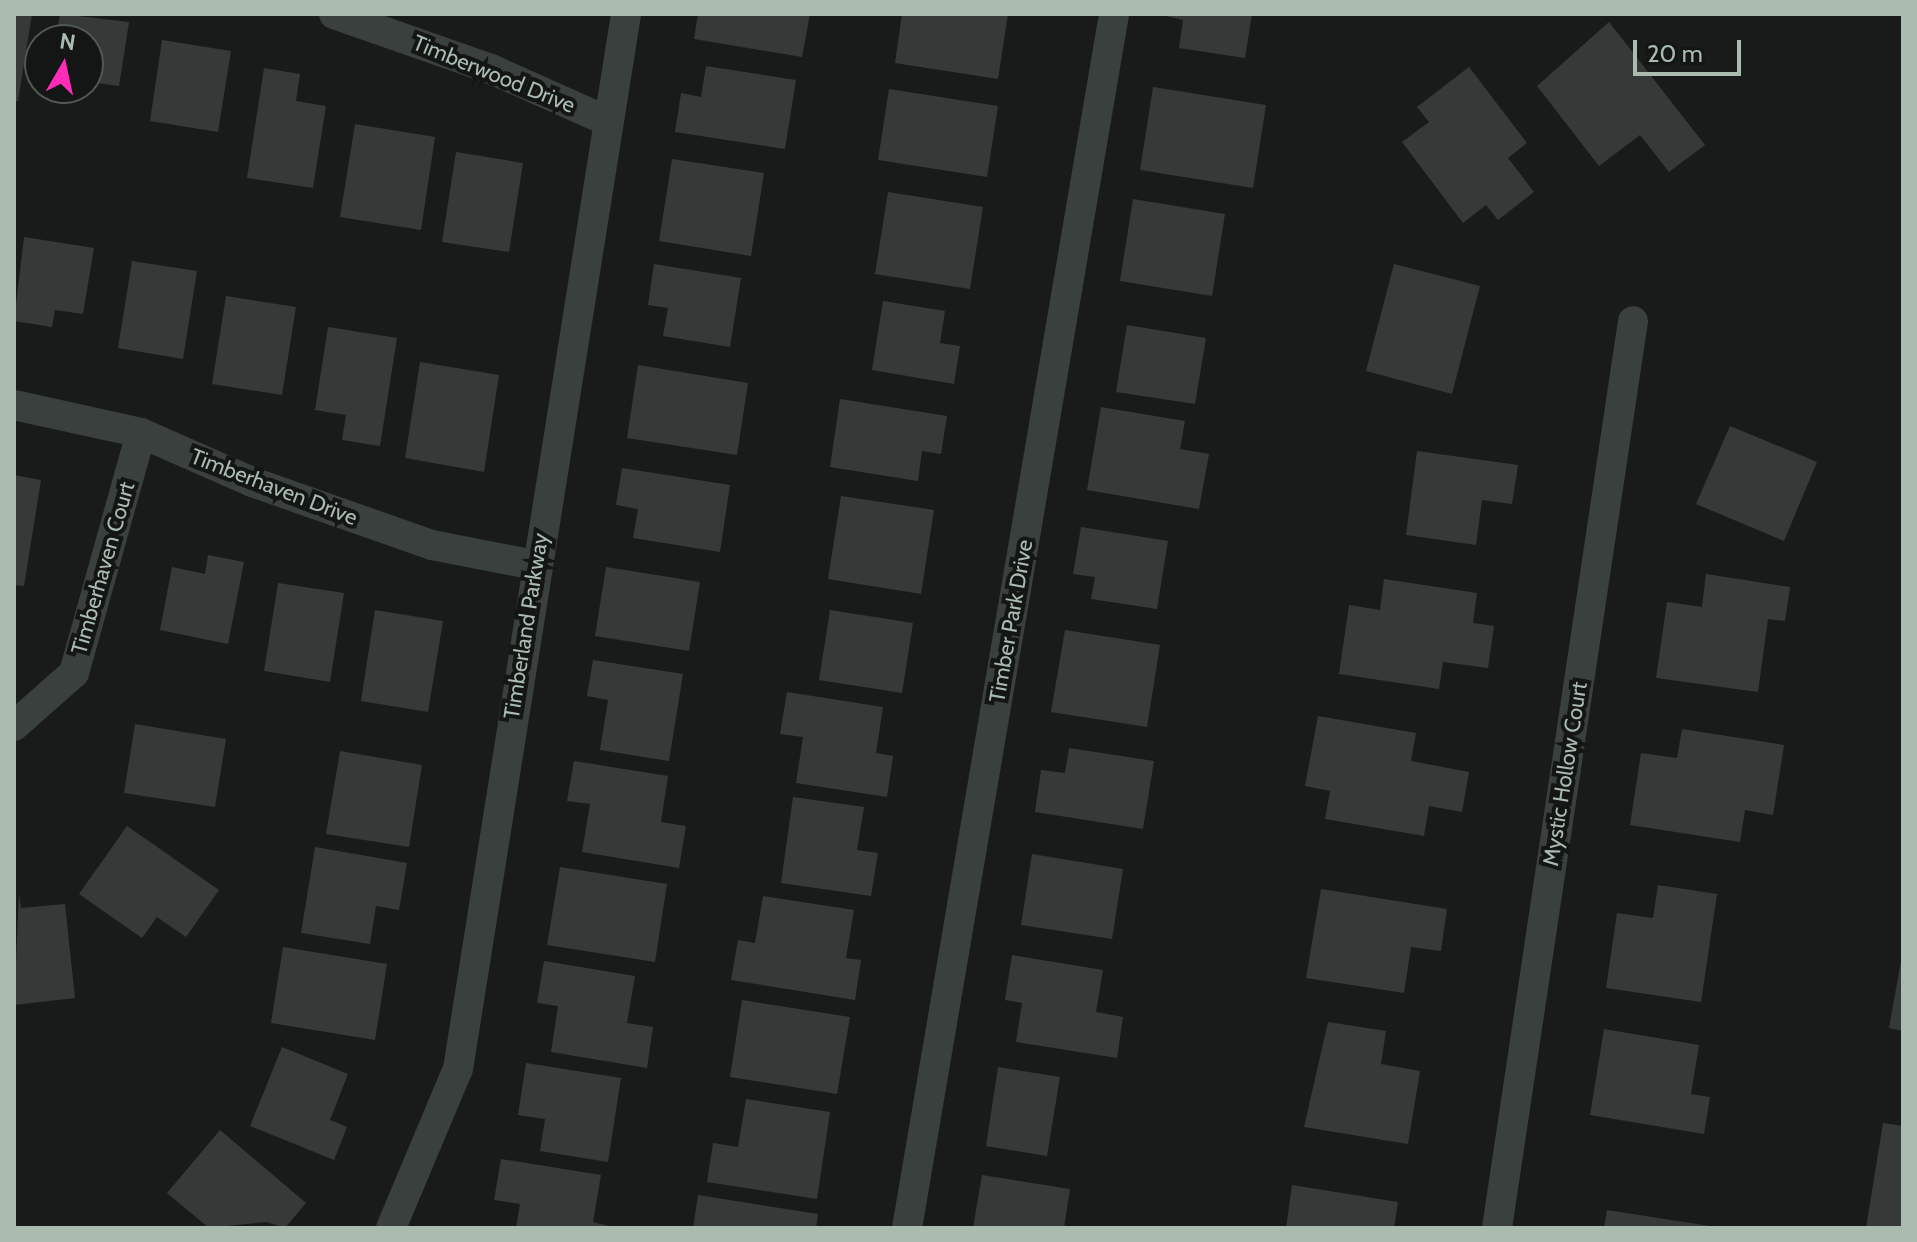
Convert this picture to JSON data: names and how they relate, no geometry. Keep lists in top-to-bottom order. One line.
{"streets":{"street":["Timberwood Drive","Timberhaven Drive","Timberhaven Court","Timber Park Drive","Timberland Parkway","Mystic Hollow Court"]},"crossings":[["Timberwood Drive","Timberland Parkway"],["Timberhaven Drive","Timberhaven Court"],["Timberhaven Drive","Timberland Parkway"]],"scale_bar":"20 m","north":"top"}
